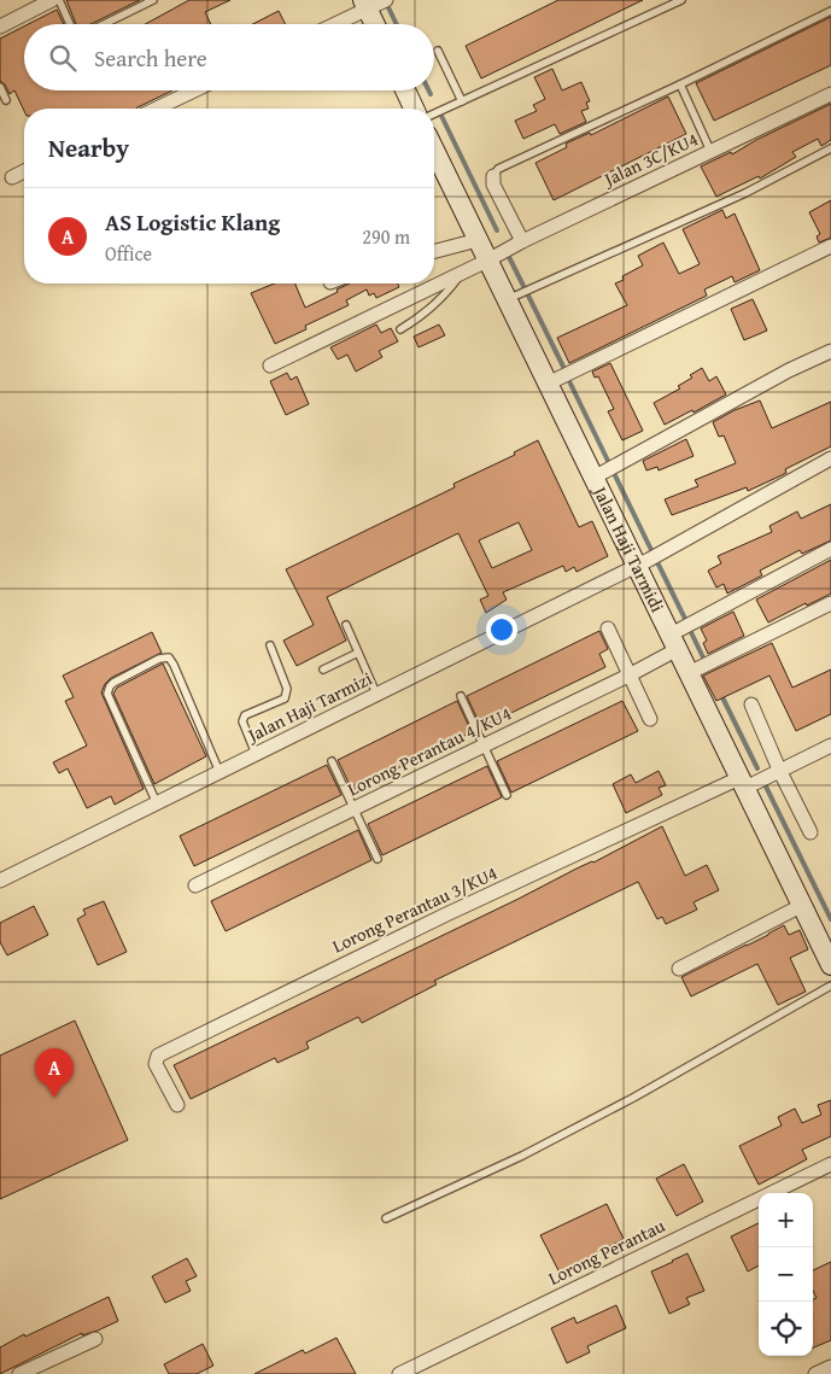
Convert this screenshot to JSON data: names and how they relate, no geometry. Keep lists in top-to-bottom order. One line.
{"streets":{"street":["Jalan 3C/KU4","Jalan Haji Tarmidi","Jalan Haji Tarmizi","Lorong Perantau 4/KU4","Lorong Perantau 3/KU4","Lorong Perantau"]},"crossings":[["Jalan 3C/KU4","Jalan Haji Tarmidi"],["Jalan Haji Tarmidi","Jalan Haji Tarmizi"],["Jalan Haji Tarmidi","Lorong Perantau 4/KU4"],["Jalan Haji Tarmidi","Lorong Perantau 3/KU4"]],"page":{"search":"Search here","heading":"Nearby","list":[{"mark":"A","name":"AS Logistic Klang","note":"Office","value":"290 m"}],"pins":"A","map_buttons":["+","−"]}}
